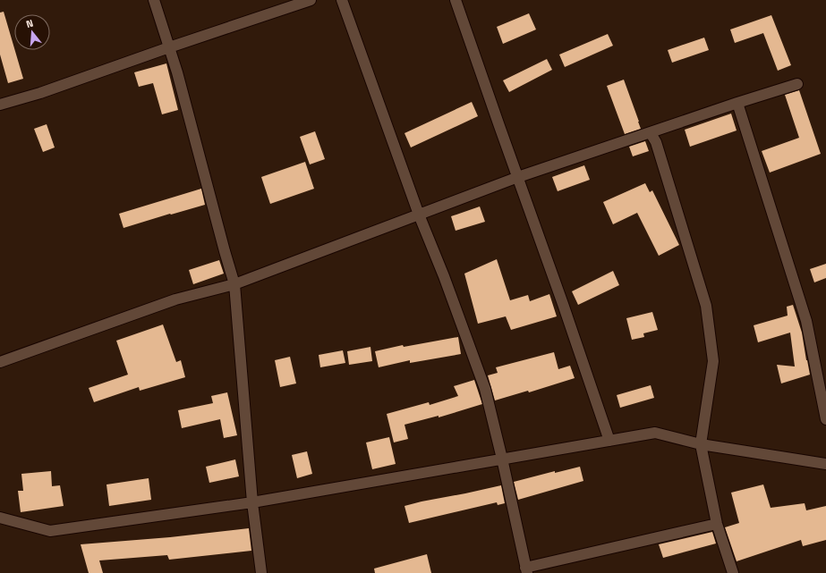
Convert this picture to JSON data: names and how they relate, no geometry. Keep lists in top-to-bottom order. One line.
{"north":"top"}
